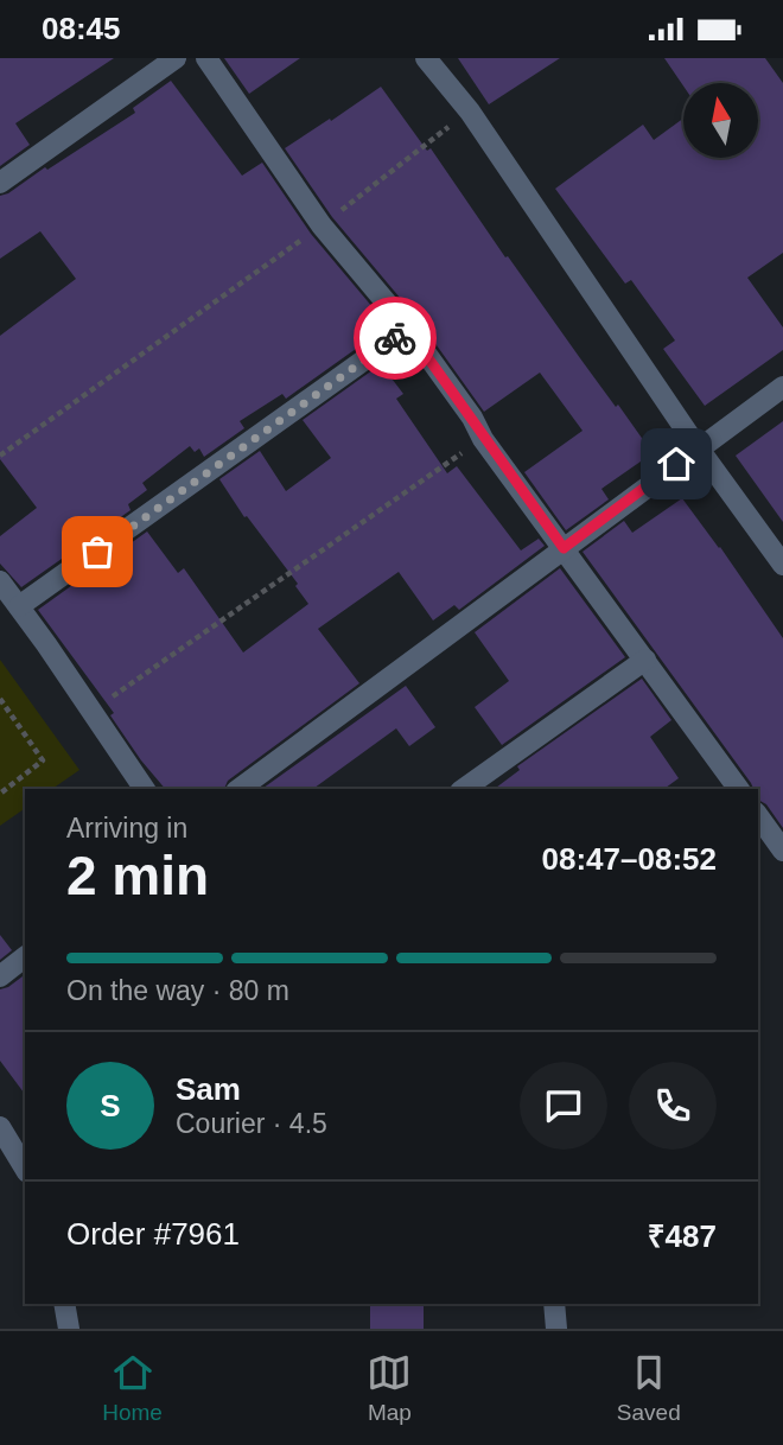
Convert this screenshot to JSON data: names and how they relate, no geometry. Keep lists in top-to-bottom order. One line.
{"north":"top","page":{"status":"08:45","heading":["2 min","Arriving in","08:47–08:52"],"panel":["Sam","Courier · 4.5","Order #7961","₹487"],"bar":"On the way · 80 m","round":"S","tabs":["Home","Map","Saved"]}}
